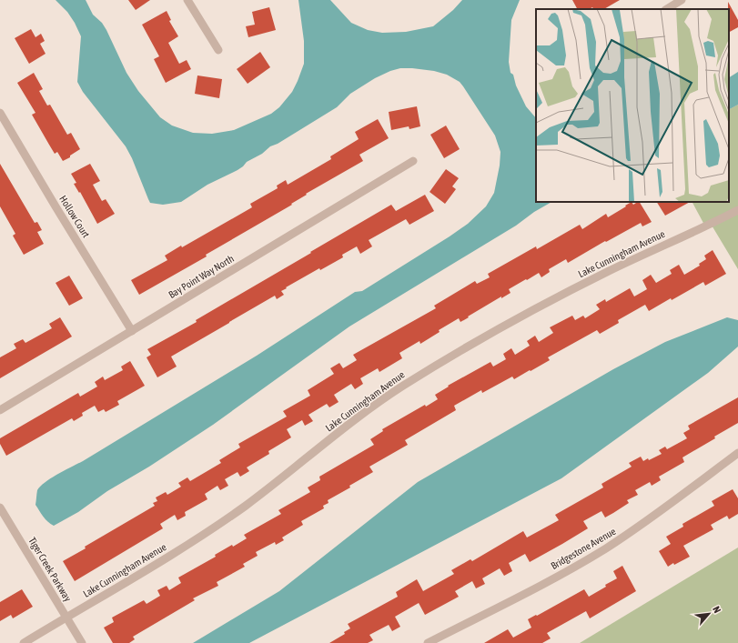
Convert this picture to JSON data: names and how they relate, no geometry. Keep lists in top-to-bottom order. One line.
{"streets":{"street":["Hollow Court","Lake Cunningham Avenue","Bay Point Way North","Bridgestone Avenue","Tiger Creek Parkway"]},"crossings":[["Hollow Court","Bay Point Way North"],["Lake Cunningham Avenue","Tiger Creek Parkway"]],"north":"top right"}
